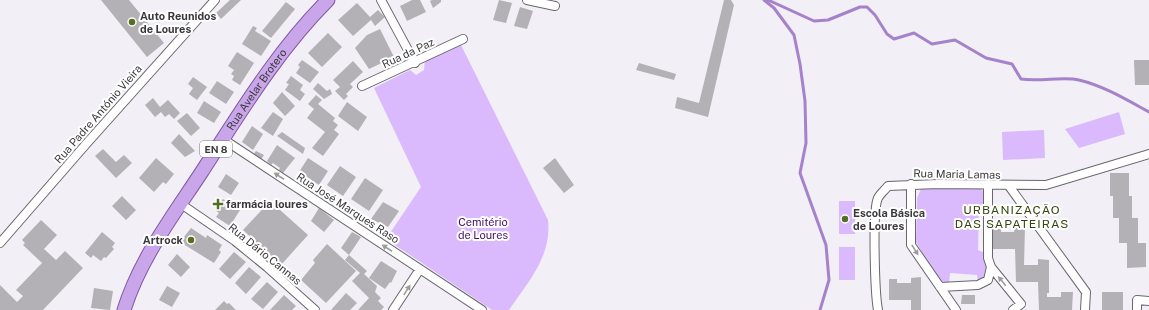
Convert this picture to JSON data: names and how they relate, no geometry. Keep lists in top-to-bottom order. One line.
{"streets":{"main road":["Rua Avelar Brotero","EN 8"],"street":["Rua da Paz","Rua Padre António Vieira","Rua Maria Lamas","Rua José Marques Raso","Rua Dário Cannas"]},"crossings":[["Rua Avelar Brotero","Rua José Marques Raso"],["Rua Avelar Brotero","Rua Dário Cannas"]],"one_way":["Rua José Marques Raso"],"districts":["URBANIZAÇÃO DAS SAPATEIRAS"],"parks":["Cemitério de Loures"],"places":{"other":["Auto Reunidos de Loures","Escola Básica de Loures","Artrock"],"health":["farmácia loures"]}}
